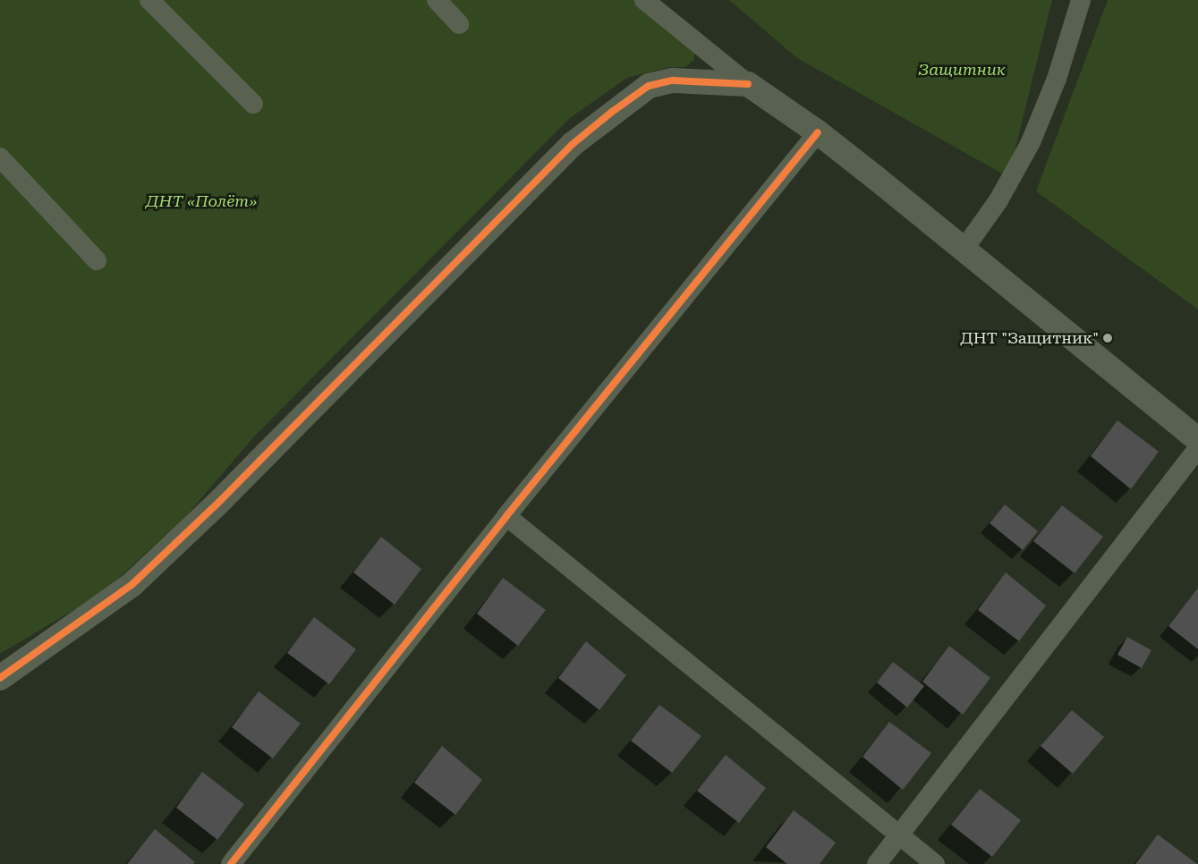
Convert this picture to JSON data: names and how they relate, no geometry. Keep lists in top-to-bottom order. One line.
{"parks":["Защитник","ДНТ «Полёт»"],"places":["ДНТ \"Защитник\""]}
